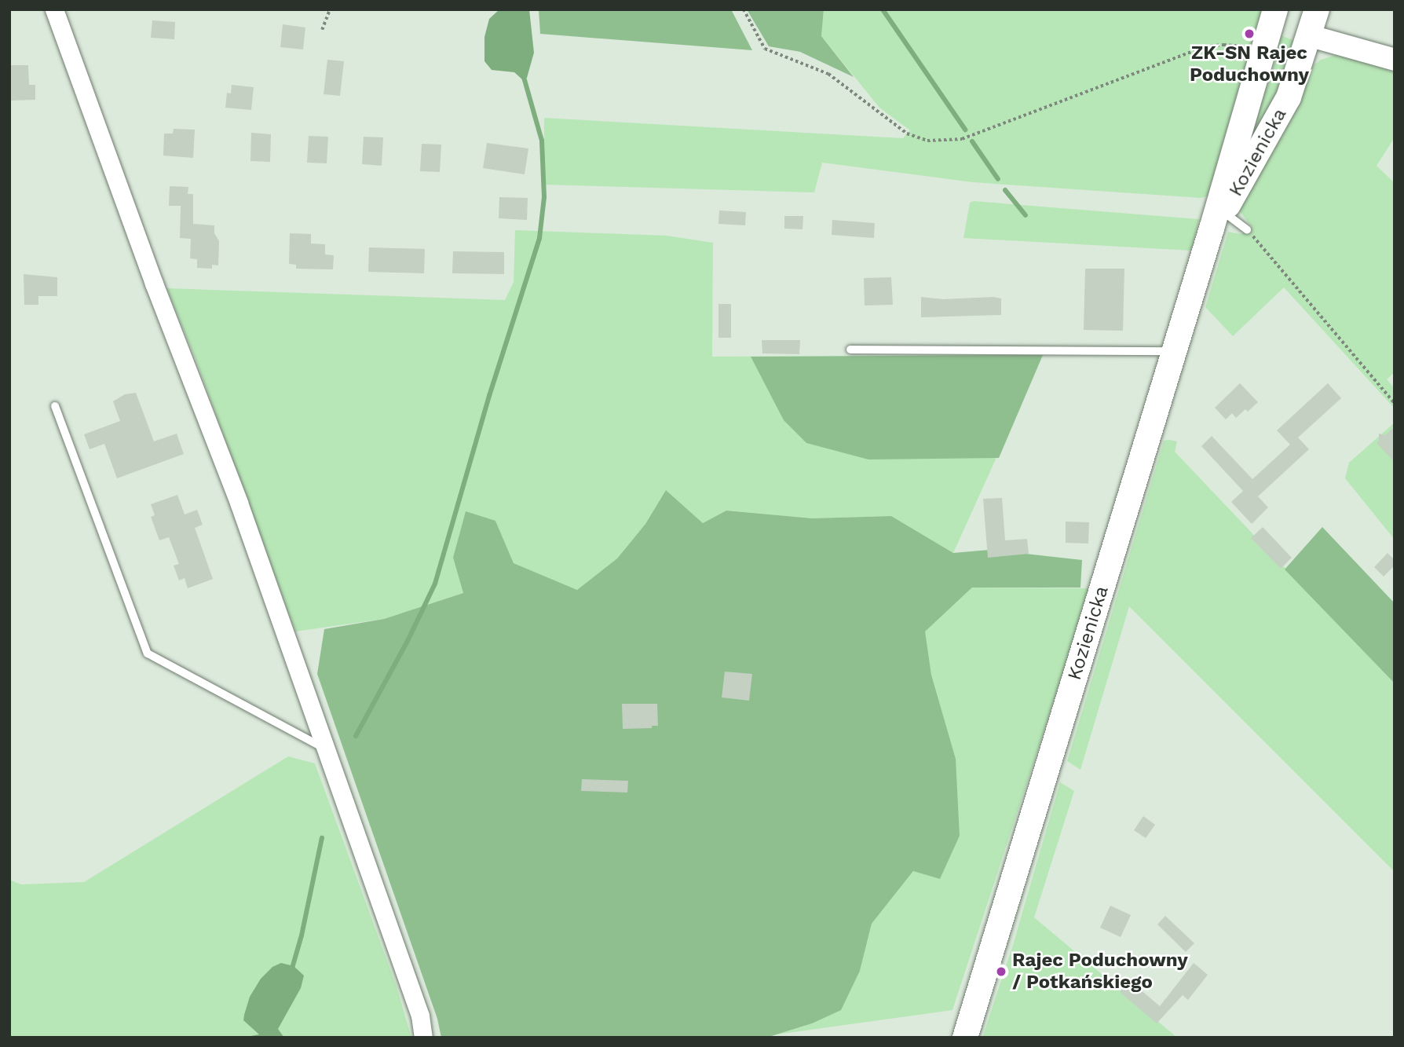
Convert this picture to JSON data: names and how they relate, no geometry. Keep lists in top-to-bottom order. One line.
{"streets":{"main road":["Kozienicka"]},"places":["ZK-SN Rajec Poduchowny","Rajec Poduchowny / Potkańskiego"]}
